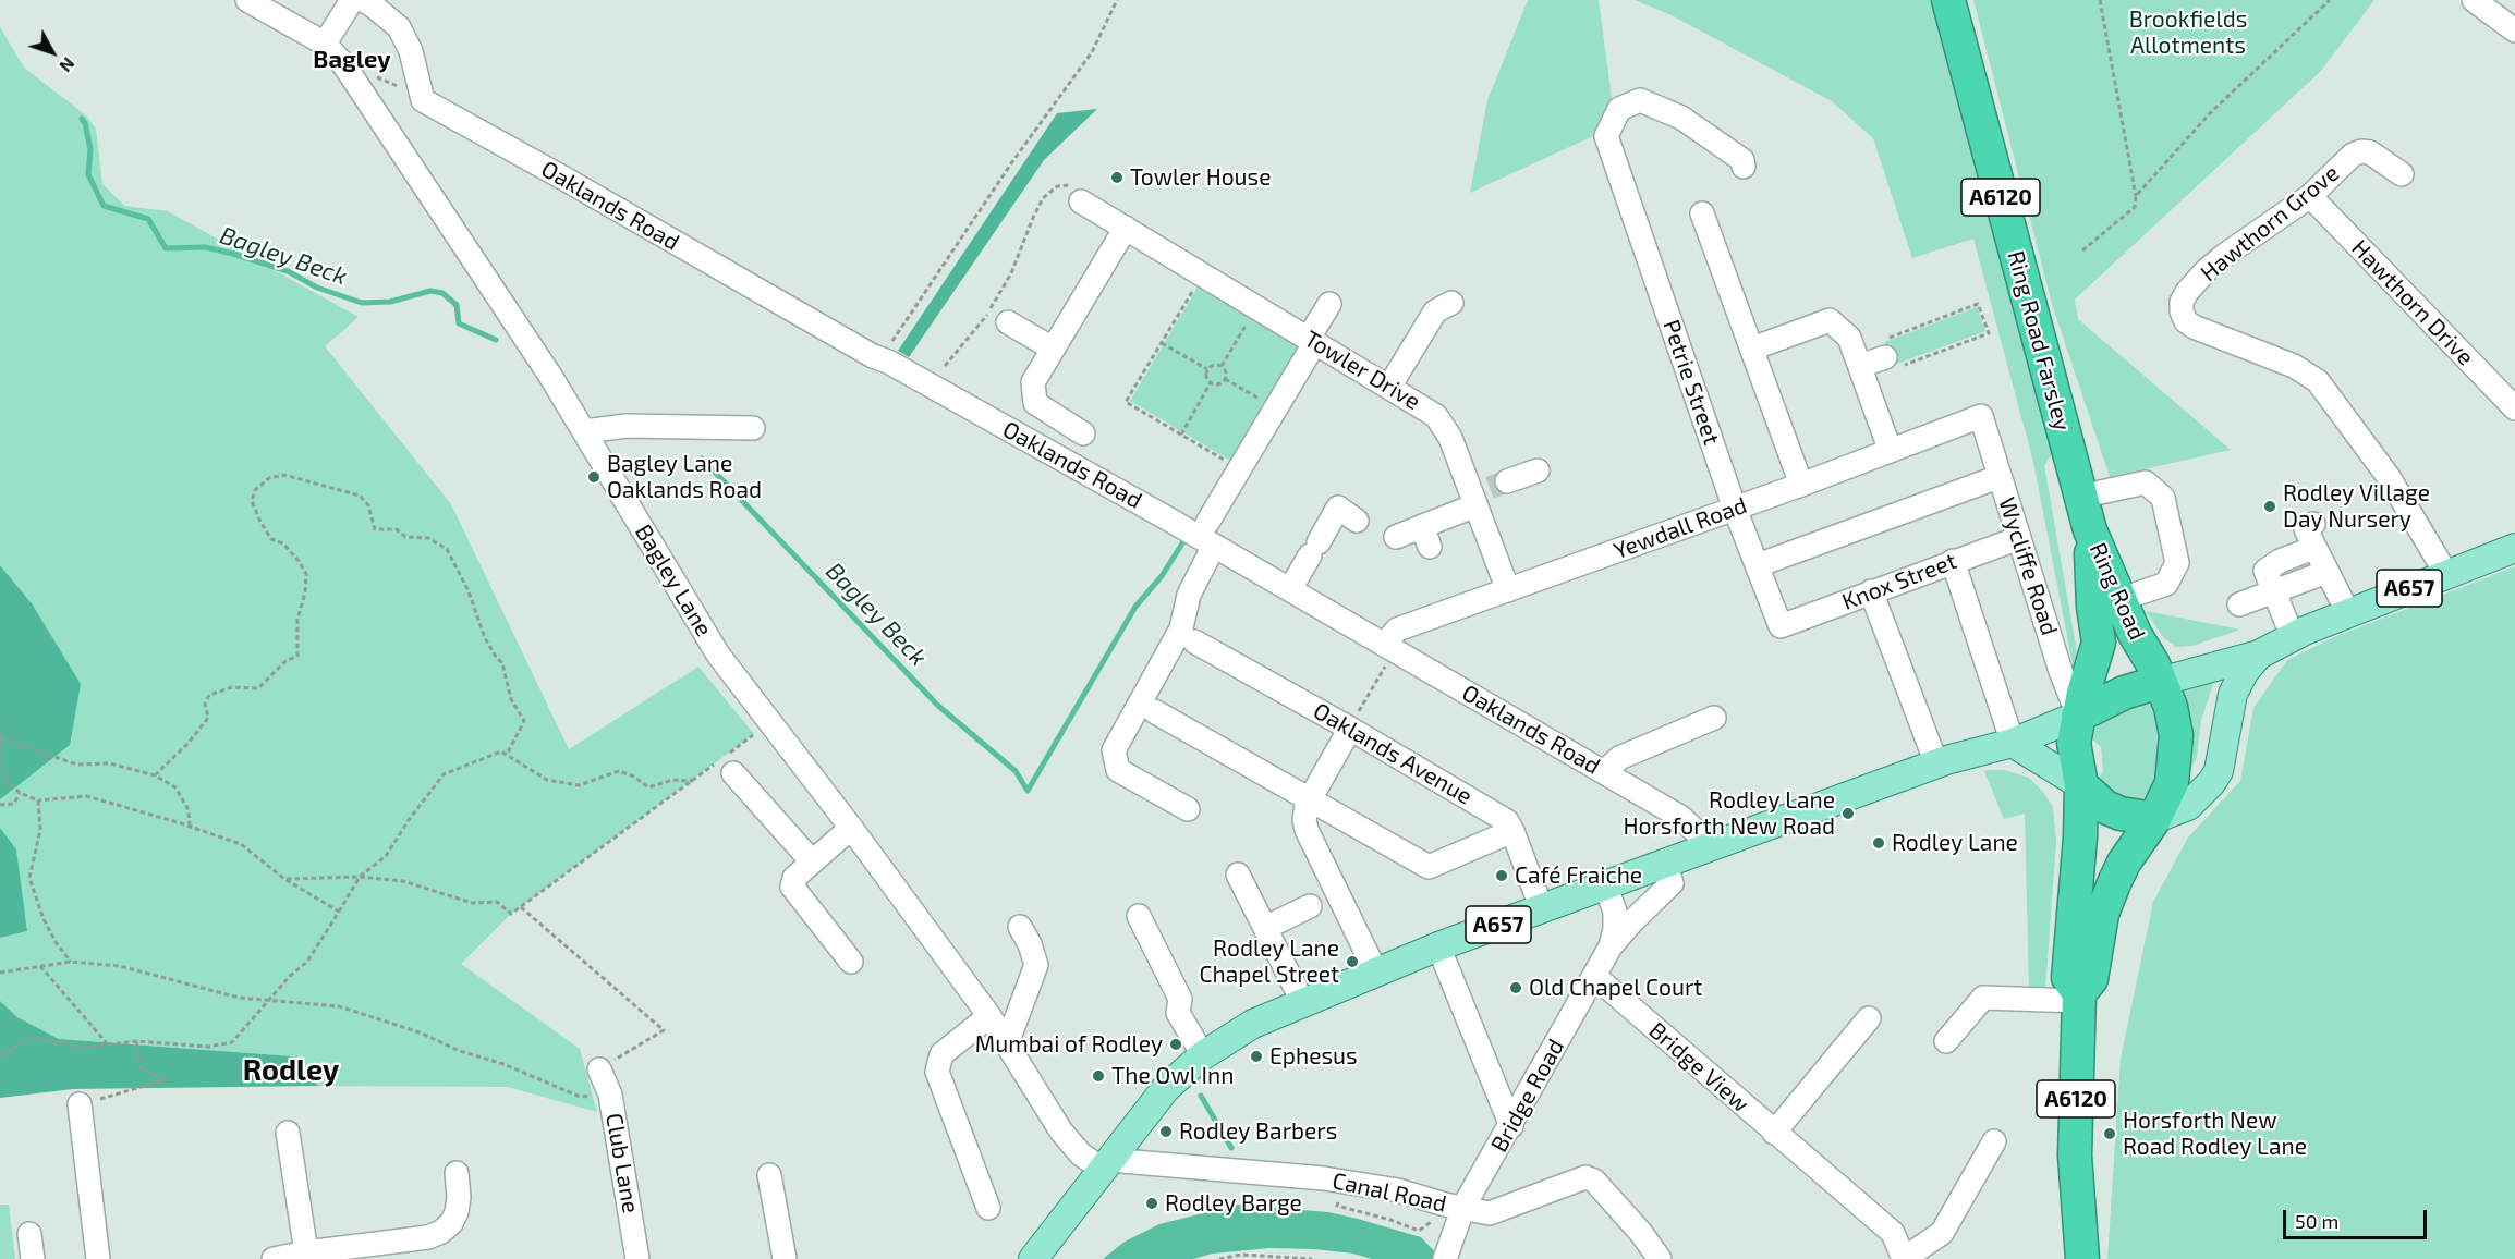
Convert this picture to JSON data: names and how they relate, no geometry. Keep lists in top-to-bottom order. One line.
{"streets":{"highway":["A6120","Ring Road Farsley","Ring Road"],"main road":["A657"],"street":["Oaklands Road","Hawthorn Grove","Hawthorn Drive","Towler Drive","Petrie Street","Yewdall Road","Wycliffe Road","Bagley Lane","Knox Street","Oaklands Avenue","Bridge View","Bridge Road","Club Lane","Canal Road"]},"crossings":[["A6120","Wycliffe Road"],["A6120","A657"],["A6120","Ring Road"],["Oaklands Road","Yewdall Road"],["Oaklands Road","A657"],["Hawthorn Grove","Hawthorn Drive"],["Hawthorn Grove","A657"],["Ring Road Farsley","Ring Road"],["Towler Drive","Yewdall Road"],["Petrie Street","Yewdall Road"],["Petrie Street","Knox Street"],["Yewdall Road","Wycliffe Road"],["Wycliffe Road","Knox Street"],["Wycliffe Road","A657"],["Wycliffe Road","Ring Road"],["Bagley Lane","A657"],["Bagley Lane","Canal Road"],["A657","Ring Road"],["A657","Oaklands Avenue"],["A657","Bridge Road"],["A657","Canal Road"],["Bridge View","Bridge Road"],["Bridge Road","Canal Road"]],"districts":["Bagley","Rodley"],"water":["Bagley Beck"],"parks":["Brookfields Allotments"],"places":["Towler House","Bagley Lane Oaklands Road","Rodley Village Day Nursery","Rodley Lane Horsforth New Road","Rodley Lane","Café Fraiche","Rodley Lane Chapel Street","Old Chapel Court","Mumbai of Rodley","Ephesus","The Owl Inn","Rodley Barbers","Horsforth New Road Rodley Lane","Rodley Barge"],"scale_bar":"50 m","north":"bottom right"}
